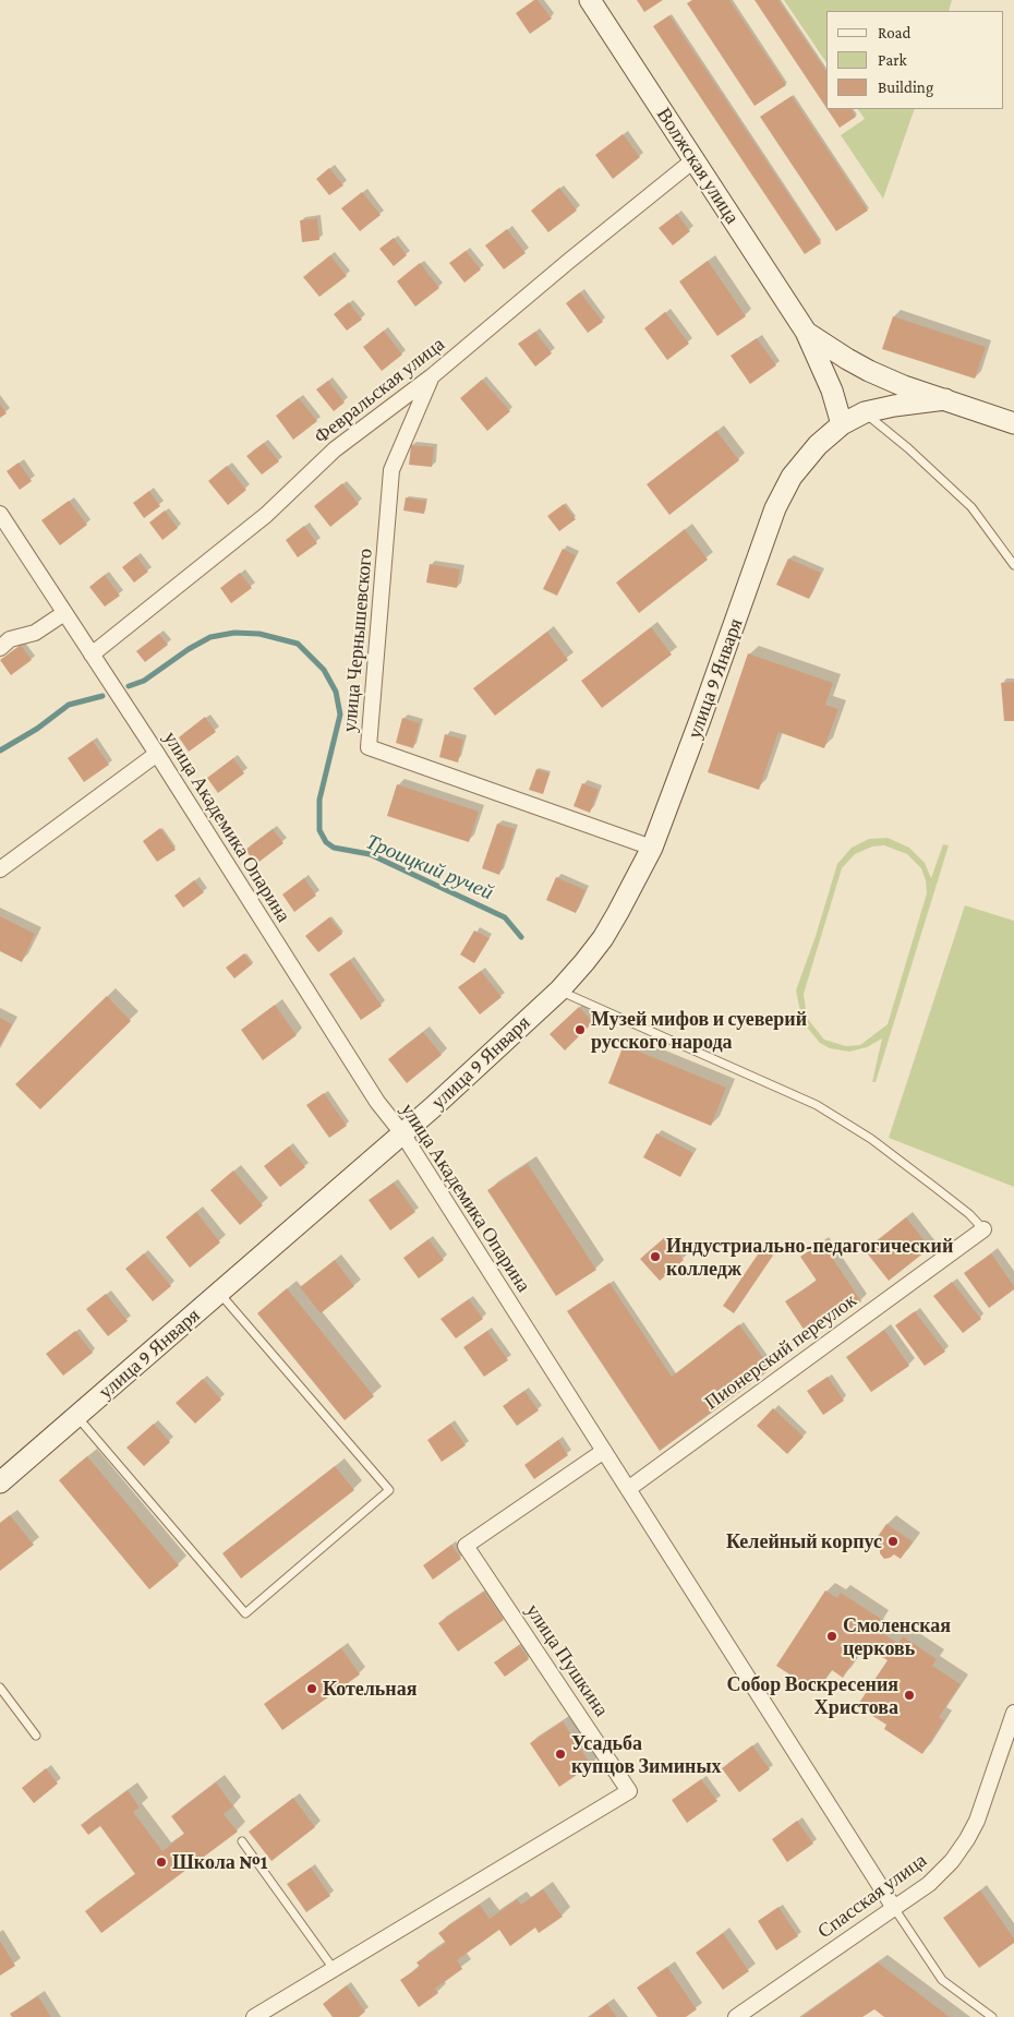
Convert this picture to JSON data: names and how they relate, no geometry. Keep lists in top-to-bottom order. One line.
{"streets":{"main road":["Волжская улица","улица 9 Января"],"street":["Февральская улица","улица Чернышевского","улица Академика Опарина","Пионерский переулок","улица Пушкина","Спасская улица"]},"crossings":[["Волжская улица","Февральская улица"],["Февральская улица","улица Чернышевского"],["Февральская улица","улица Академика Опарина"],["улица Чернышевского","улица 9 Января"],["улица 9 Января","улица Академика Опарина"],["улица Академика Опарина","Пионерский переулок"],["улица Академика Опарина","улица Пушкина"],["улица Академика Опарина","Спасская улица"]],"water":["Троицкий ручей"],"places":["Музей мифов и суеверий русского народа","Индустриально-педагогический колледж","Келейный корпус","Смоленская церковь","Котельная","Собор Воскресения Христова","Усадьба купцов Зиминых","Школа №1"],"legend":["Road","Park","Building"]}
